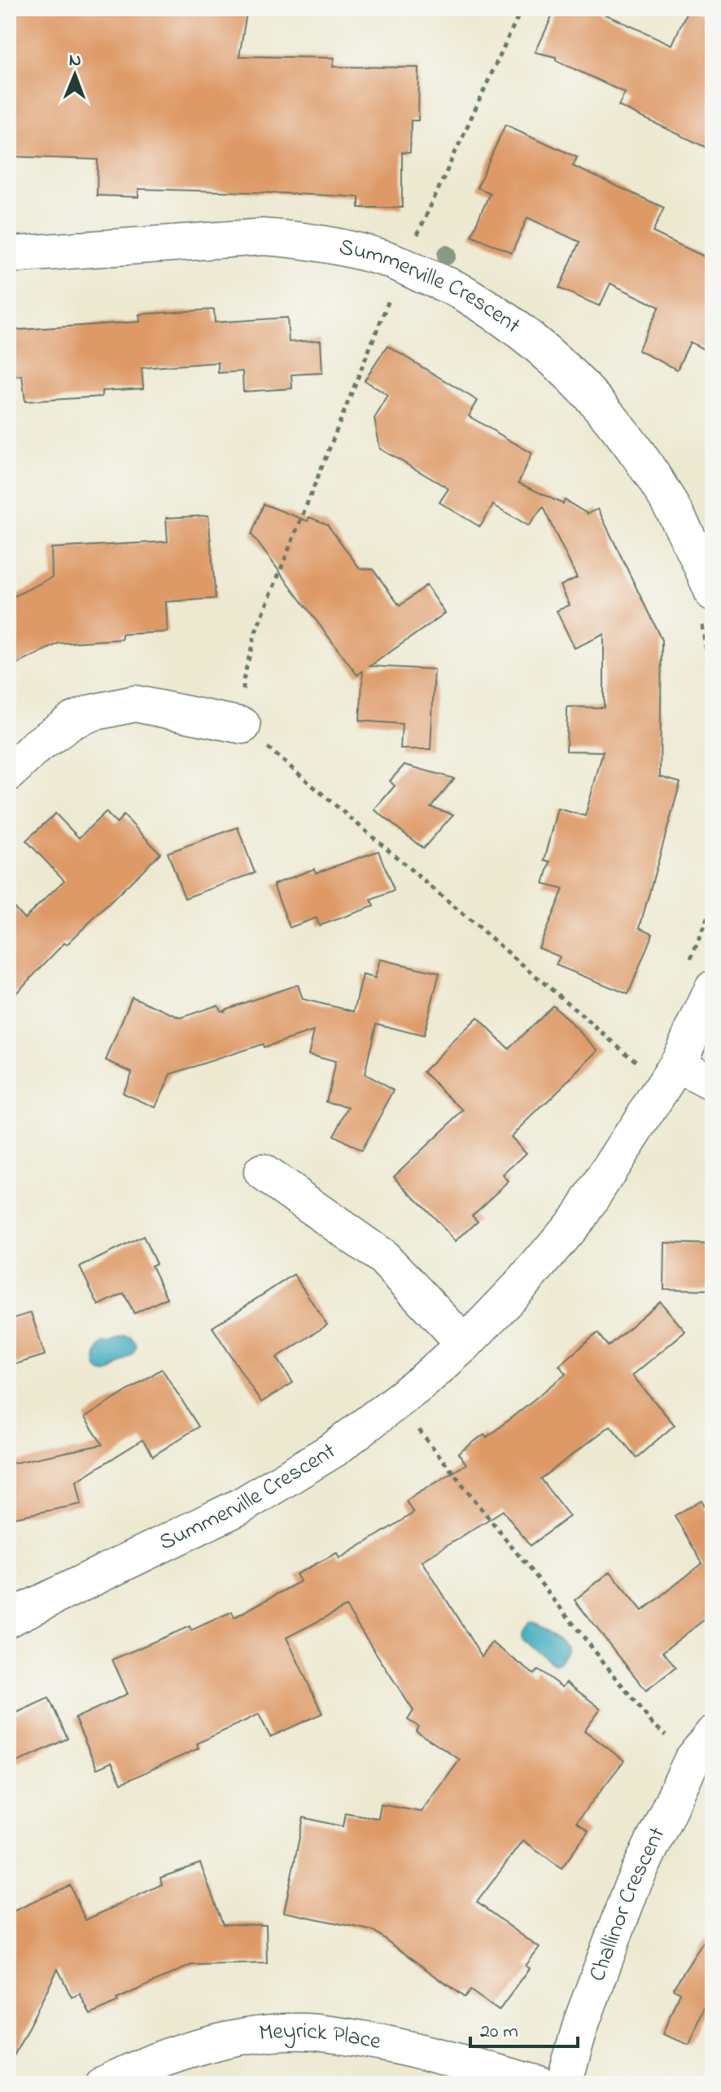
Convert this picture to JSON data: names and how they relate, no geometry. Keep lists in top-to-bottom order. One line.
{"streets":{"street":["Summerville Crescent","Challinor Crescent","Meyrick Place"]},"scale_bar":"20 m","north":"top"}
